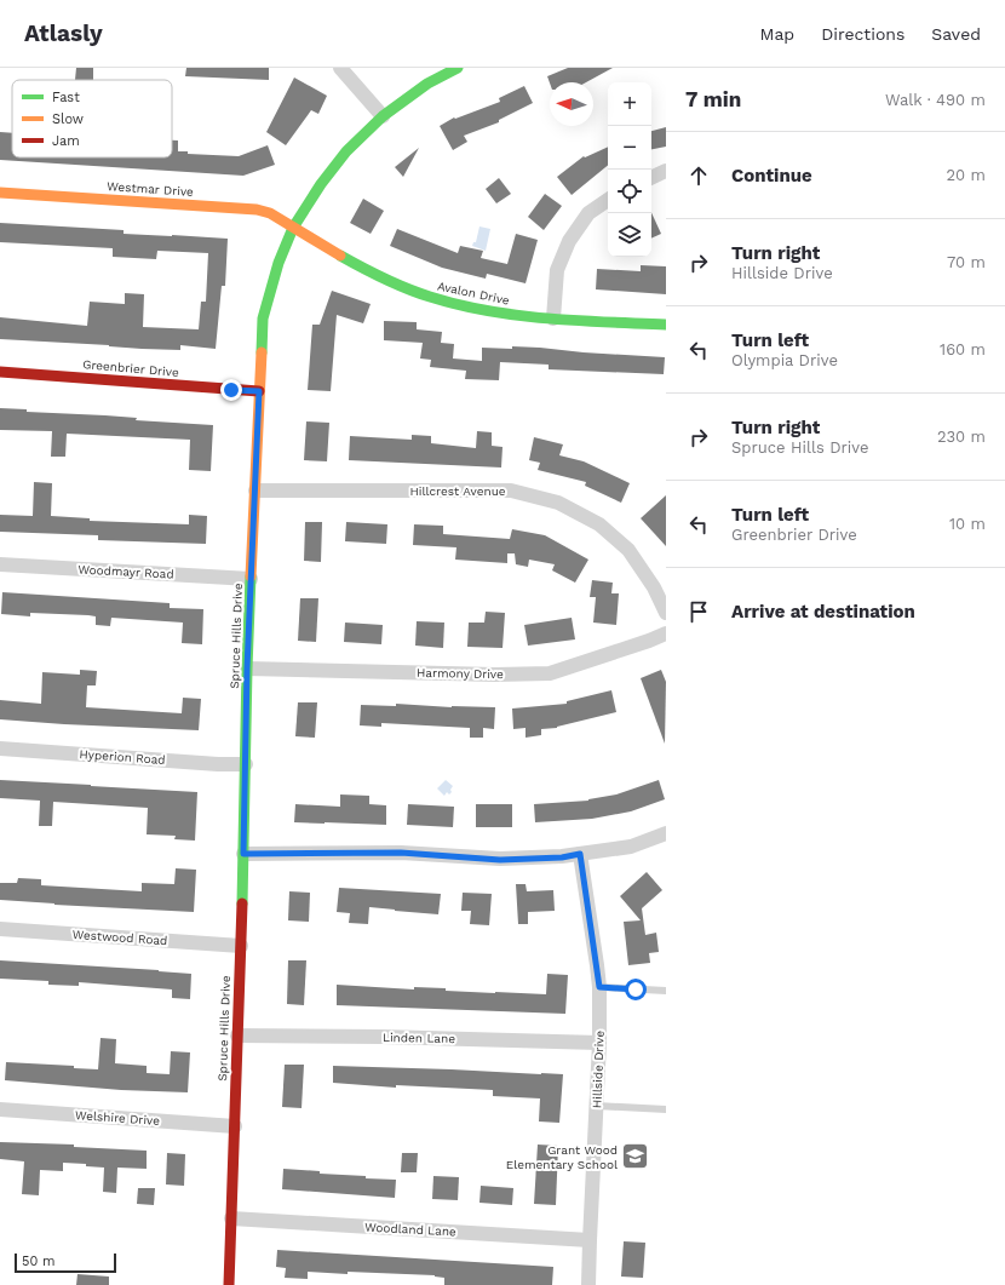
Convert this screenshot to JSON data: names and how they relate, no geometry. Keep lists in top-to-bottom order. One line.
{"streets":{"main road":["Westmar Drive","Avalon Drive","Greenbrier Drive","Spruce Hills Drive"],"street":["Hillcrest Avenue","Woodmayr Road","Harmony Drive","Hyperion Road","Westwood Road","Linden Lane","Hillside Drive","Welshire Drive","Woodland Lane"]},"crossings":[["Westmar Drive","Avalon Drive"],["Westmar Drive","Spruce Hills Drive"],["Avalon Drive","Spruce Hills Drive"],["Greenbrier Drive","Spruce Hills Drive"],["Hillcrest Avenue","Spruce Hills Drive"],["Woodmayr Road","Spruce Hills Drive"],["Spruce Hills Drive","Harmony Drive"],["Spruce Hills Drive","Hyperion Road"],["Spruce Hills Drive","Westwood Road"],["Spruce Hills Drive","Linden Lane"],["Spruce Hills Drive","Welshire Drive"],["Spruce Hills Drive","Woodland Lane"],["Linden Lane","Hillside Drive"],["Hillside Drive","Woodland Lane"]],"places":{"school or university":["Grant Wood Elementary School"]},"legend":["Fast","Slow","Jam"],"scale_bar":"50 m","north":"left","page":{"header":"Atlasly","nav":["Map","Directions","Saved"],"heading":["7 min","Walk · 490 m"],"map_buttons":["+","−"],"list":[["Continue","20 m"],["Turn right","Hillside Drive","70 m"],["Turn left","Olympia Drive","160 m"],["Turn right","Spruce Hills Drive","230 m"],["Turn left","Greenbrier Drive","10 m"],"Arrive at destination"],"scale":"50 m"}}
